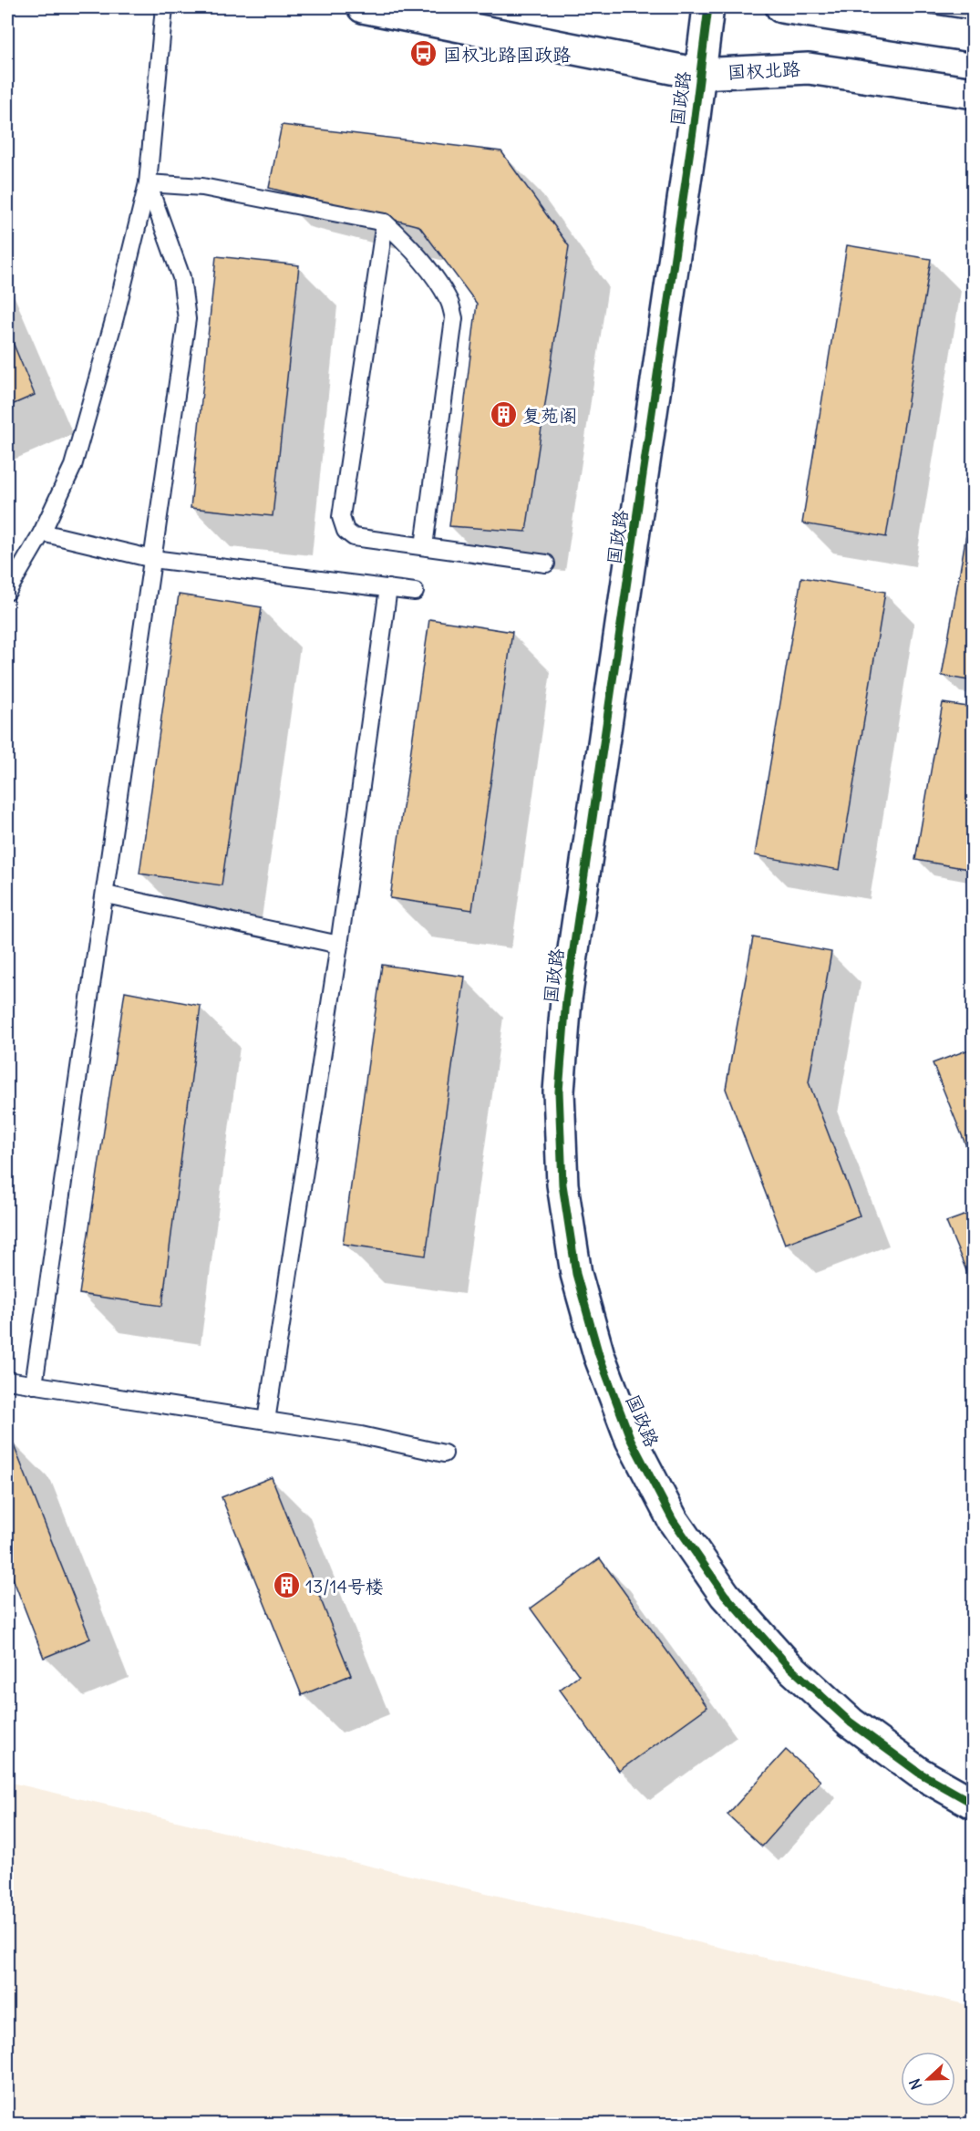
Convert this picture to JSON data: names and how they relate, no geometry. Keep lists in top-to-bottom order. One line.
{"streets":{"street":["国权北路","国政路"]},"crossings":[["国权北路","国政路"]],"places":{"bus stop":["国权北路国政路"],"building":["复苑阁","13/14号楼"]},"north":"left"}
